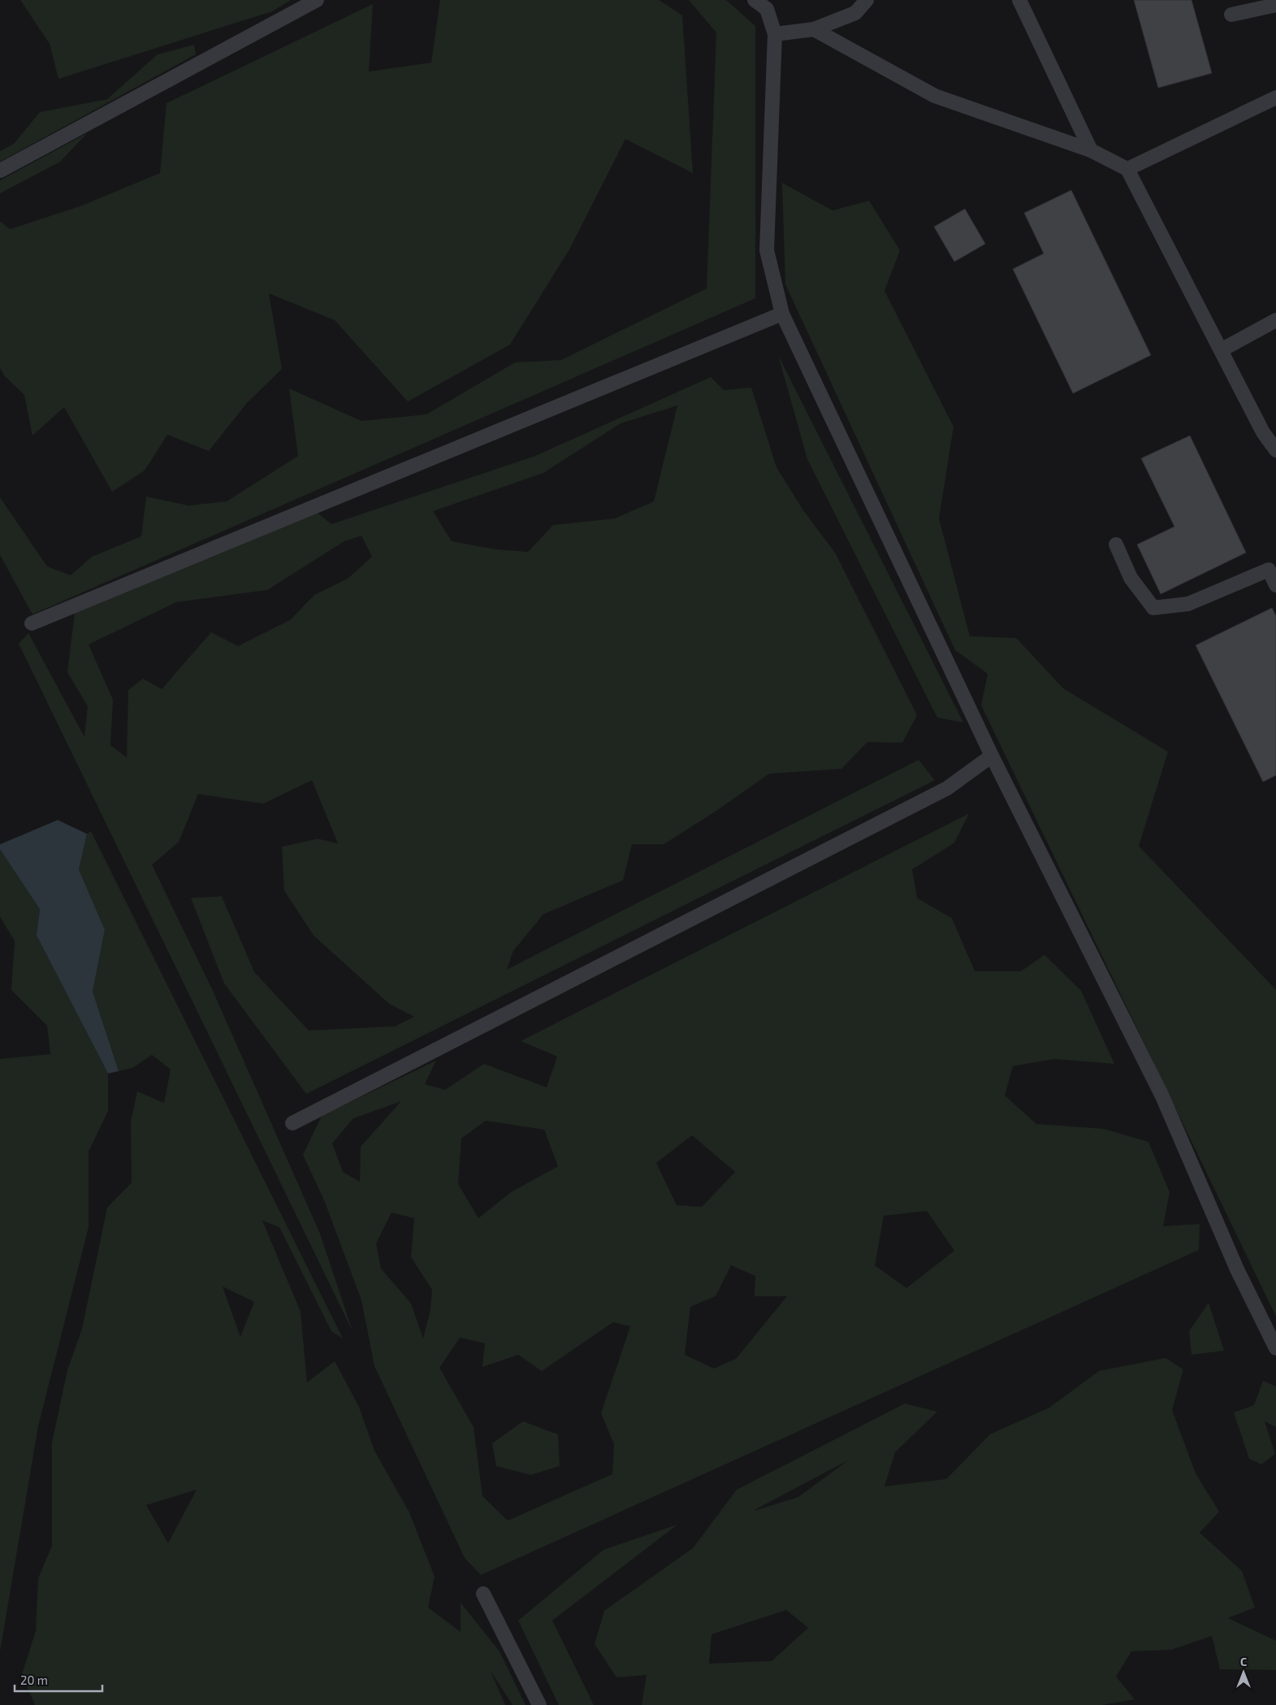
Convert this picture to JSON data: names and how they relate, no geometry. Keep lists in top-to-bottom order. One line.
{"scale_bar":"20 m","north":"top"}
